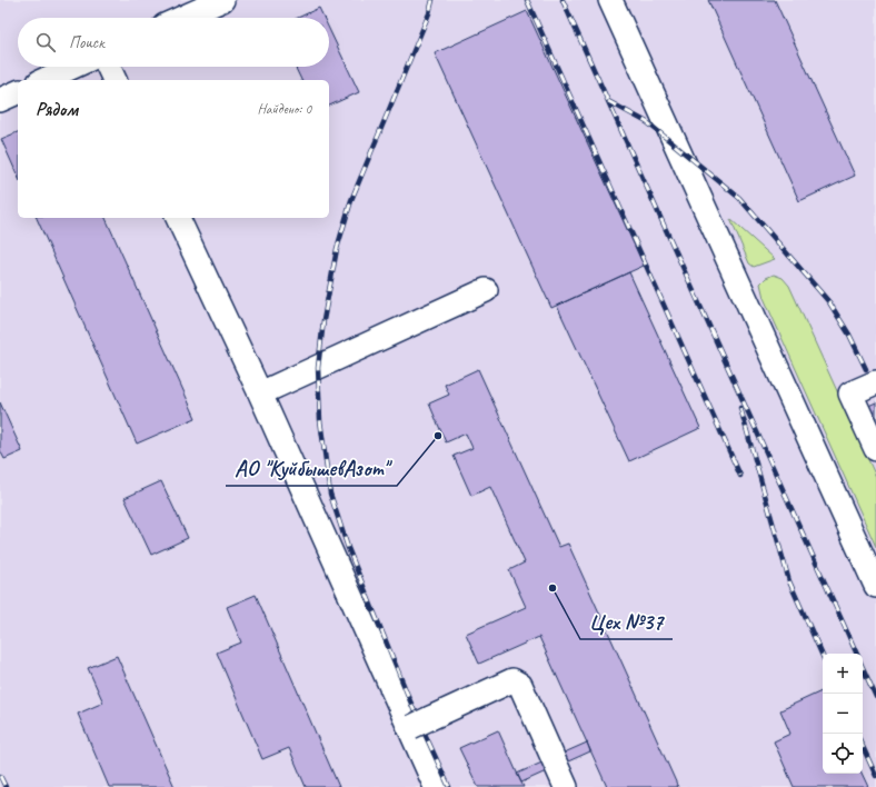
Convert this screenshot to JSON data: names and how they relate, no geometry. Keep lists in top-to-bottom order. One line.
{"places":["АО \"КуйбышевАзот\"","Цех №37"],"page":{"search":"Поиск","heading":["Рядом","Найдено: 0"],"map_buttons":["+","−"]}}
